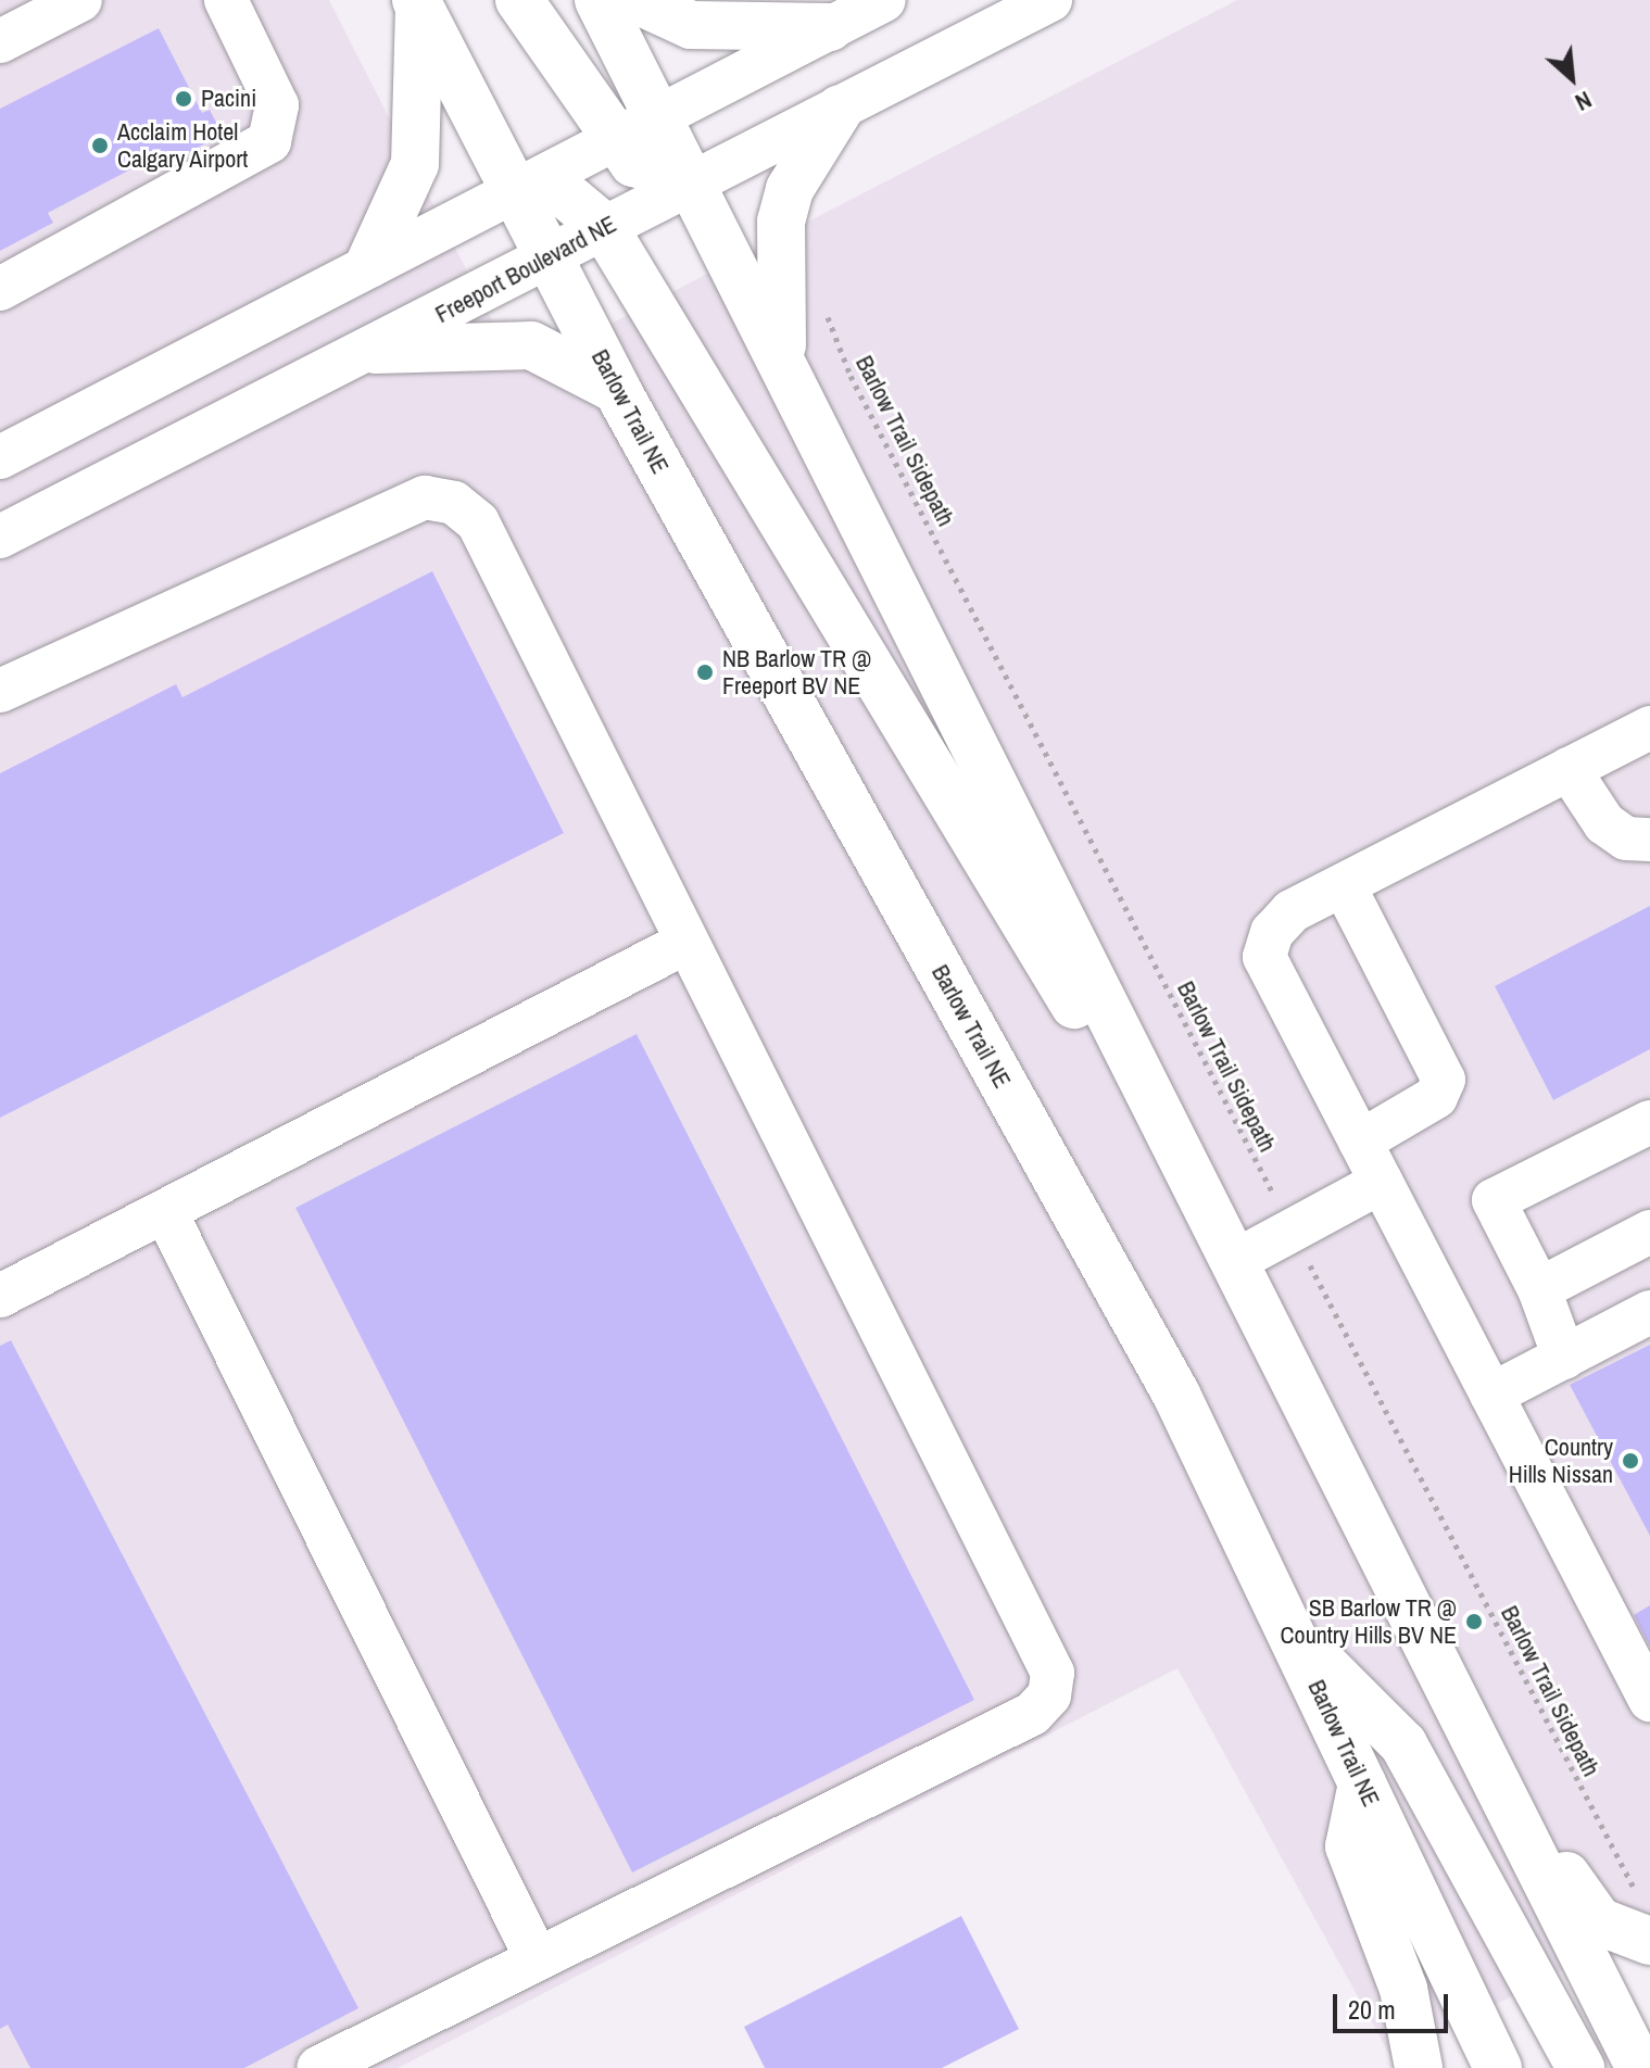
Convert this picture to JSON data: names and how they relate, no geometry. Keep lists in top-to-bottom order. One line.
{"streets":{"main road":["Barlow Trail NE"],"street":["Freeport Boulevard NE"],"path":["Barlow Trail Sidepath"]},"crossings":[["Freeport Boulevard NE","Barlow Trail NE"]],"places":["Pacini","Acclaim Hotel Calgary Airport","NB Barlow TR @ Freeport BV NE","Country Hills Nissan","SB Barlow TR @ Country Hills BV NE"],"scale_bar":"20 m","north":"bottom right"}
